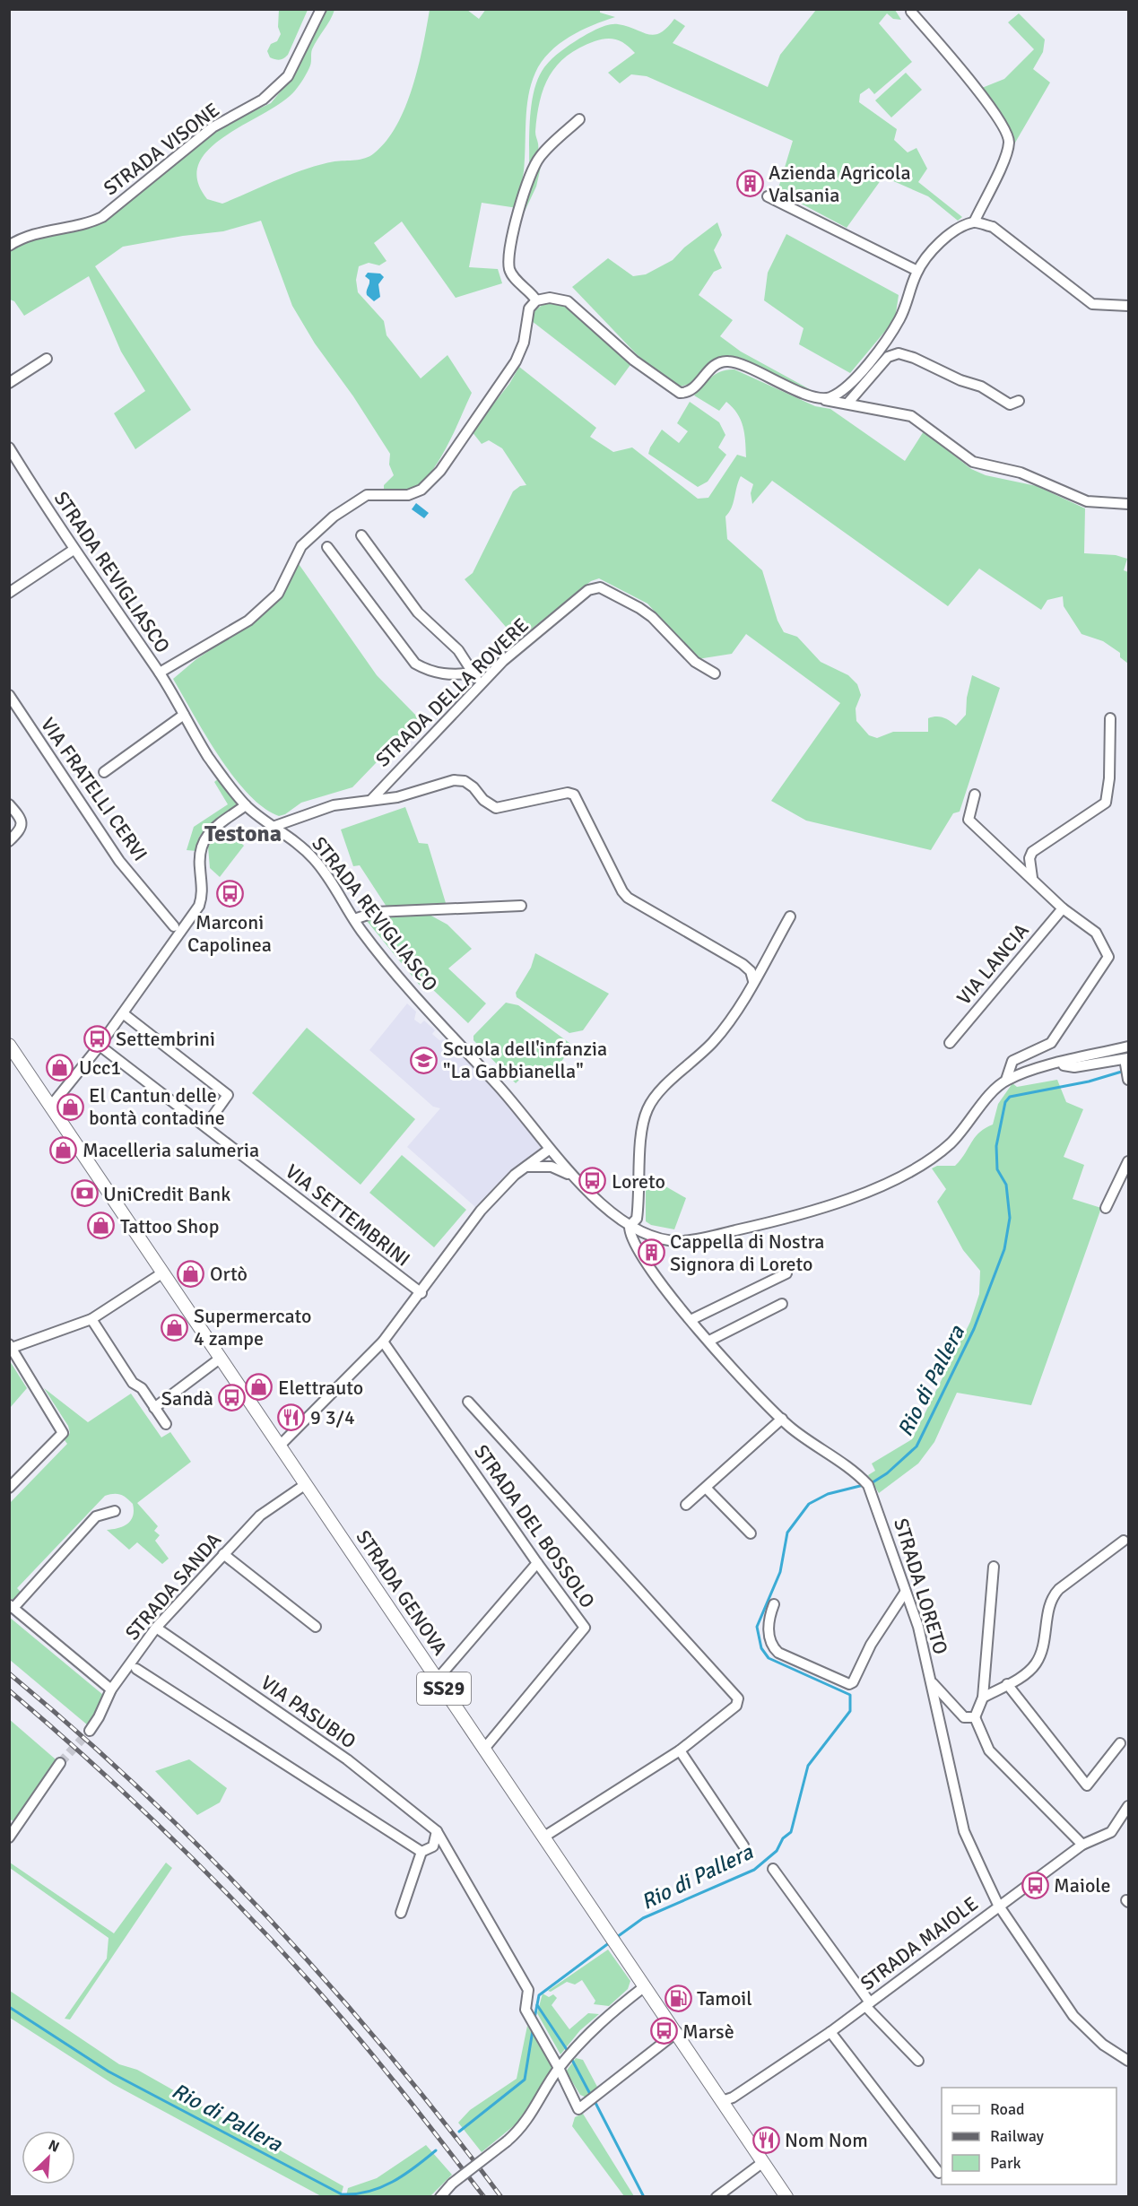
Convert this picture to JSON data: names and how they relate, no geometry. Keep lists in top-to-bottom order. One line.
{"streets":{"main road":["STRADA GENOVA","SS29"],"street":["STRADA VISONE","STRADA REVIGLIASCO","STRADA DELLA ROVERE","VIA FRATELLI CERVI","VIA LANCIA","VIA SETTEMBRINI","STRADA DEL BOSSOLO","STRADA SANDA","STRADA LORETO","VIA PASUBIO","STRADA MAIOLE"]},"crossings":[["STRADA REVIGLIASCO","STRADA DELLA ROVERE"],["STRADA REVIGLIASCO","STRADA LORETO"],["STRADA DEL BOSSOLO","STRADA GENOVA"],["STRADA SANDA","STRADA GENOVA"],["STRADA SANDA","VIA PASUBIO"],["STRADA LORETO","STRADA MAIOLE"],["STRADA GENOVA","VIA PASUBIO"],["STRADA GENOVA","STRADA MAIOLE"]],"districts":["Testona"],"water":["Rio di Pallera"],"places":{"building":["Azienda Agricola Valsania","Cappella di Nostra Signora di Loreto"],"bus stop":["Marconi Capolinea","Settembrini","Loreto","Sandà","Maiole","Marsè"],"school or university":["Scuola dell'infanzia \"La Gabbianella\""],"shop":["Ucc1","El Cantun delle bontà contadine","Macelleria salumeria","Tattoo Shop","Ortò","Supermercato 4 zampe","Elettrauto"],"bank":["UniCredit Bank"],"restaurant":["9 3/4","Nom Nom"],"fuel station":["Tamoil"]},"legend":["Road","Railway","Park"],"north":"top right"}
